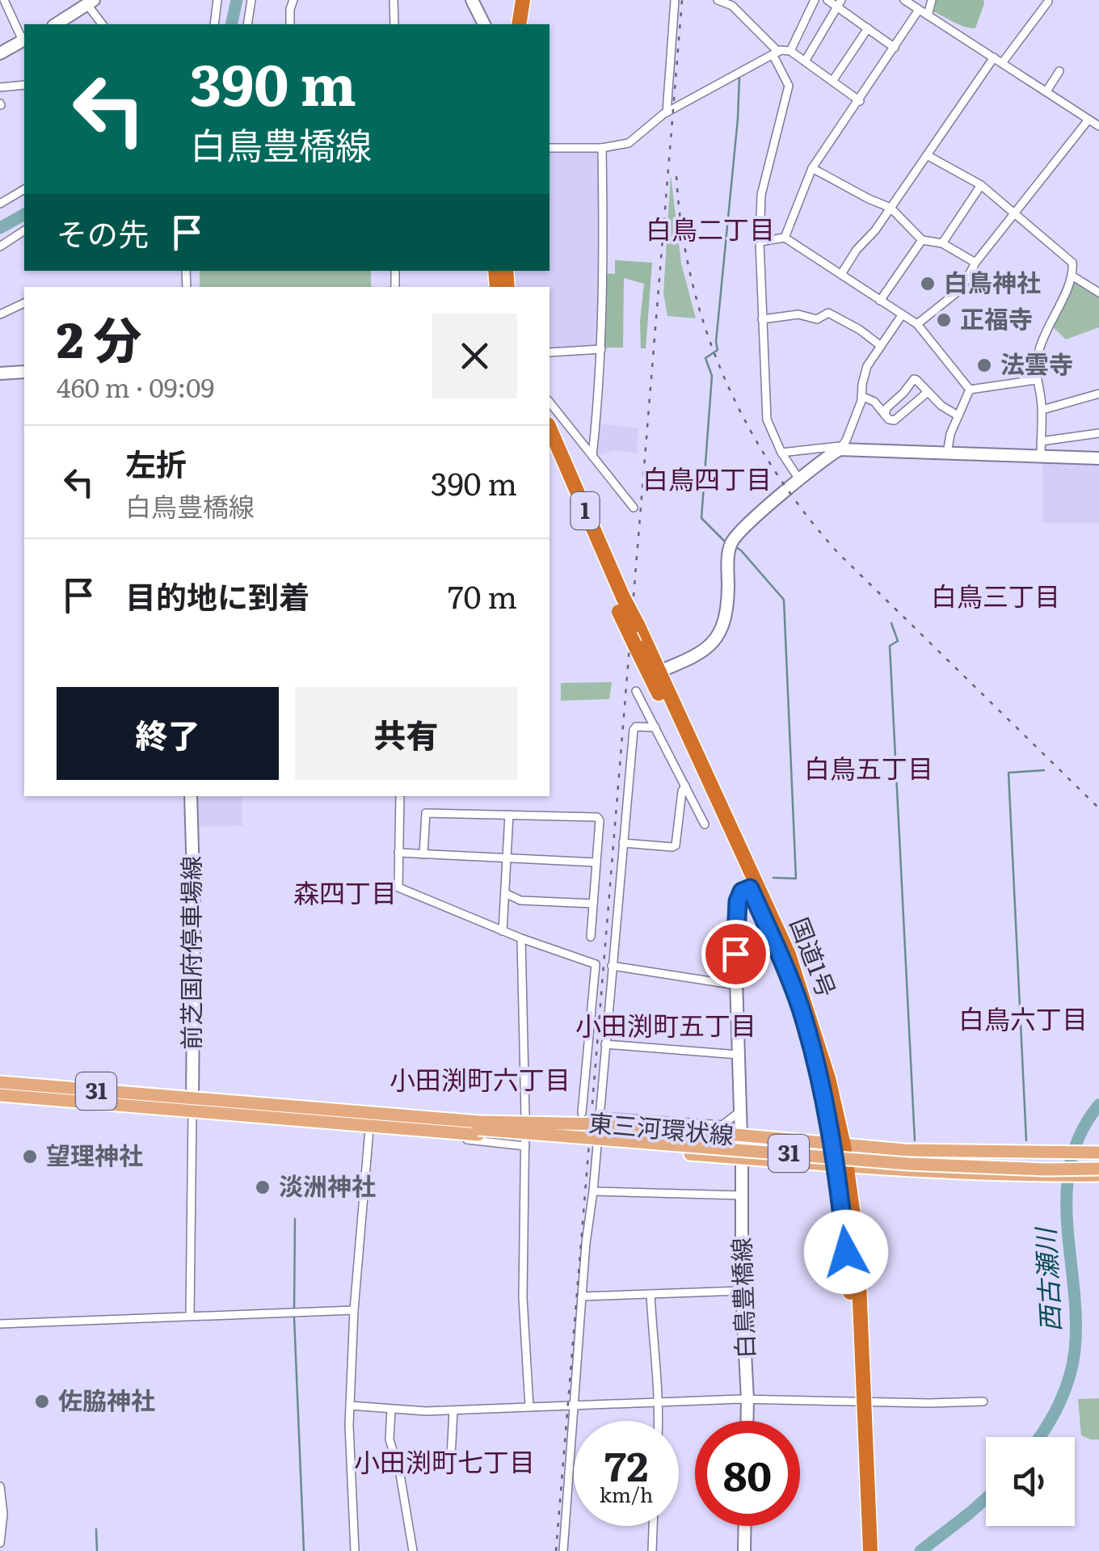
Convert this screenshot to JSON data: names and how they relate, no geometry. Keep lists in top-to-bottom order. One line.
{"streets":{"highway":["1","国道1号"],"main road":["前芝国府停車場線","31","東三河環状線","白鳥豊橋線"]},"crossings":[["前芝国府停車場線","東三河環状線"],["国道1号","東三河環状線"],["東三河環状線","白鳥豊橋線"]],"districts":["白鳥二丁目","白鳥四丁目","白鳥三丁目","白鳥五丁目","森四丁目","白鳥六丁目","小田渕町五丁目","小田渕町六丁目","小田渕町七丁目"],"water":["西古瀬川"],"places":["白鳥神社","正福寺","法雲寺","望理神社","淡洲神社","佐脇神社"],"page":{"turn":["390 m","白鳥豊橋線"],"then":"その先","heading":["2 分","460 m · 09:09"],"list":[{"name":"左折","note":"白鳥豊橋線","value":"390 m"},{"name":"目的地に到着","value":"70 m"}],"buttons":["終了","共有"],"speed":"72 km/h","limit":"80"}}
